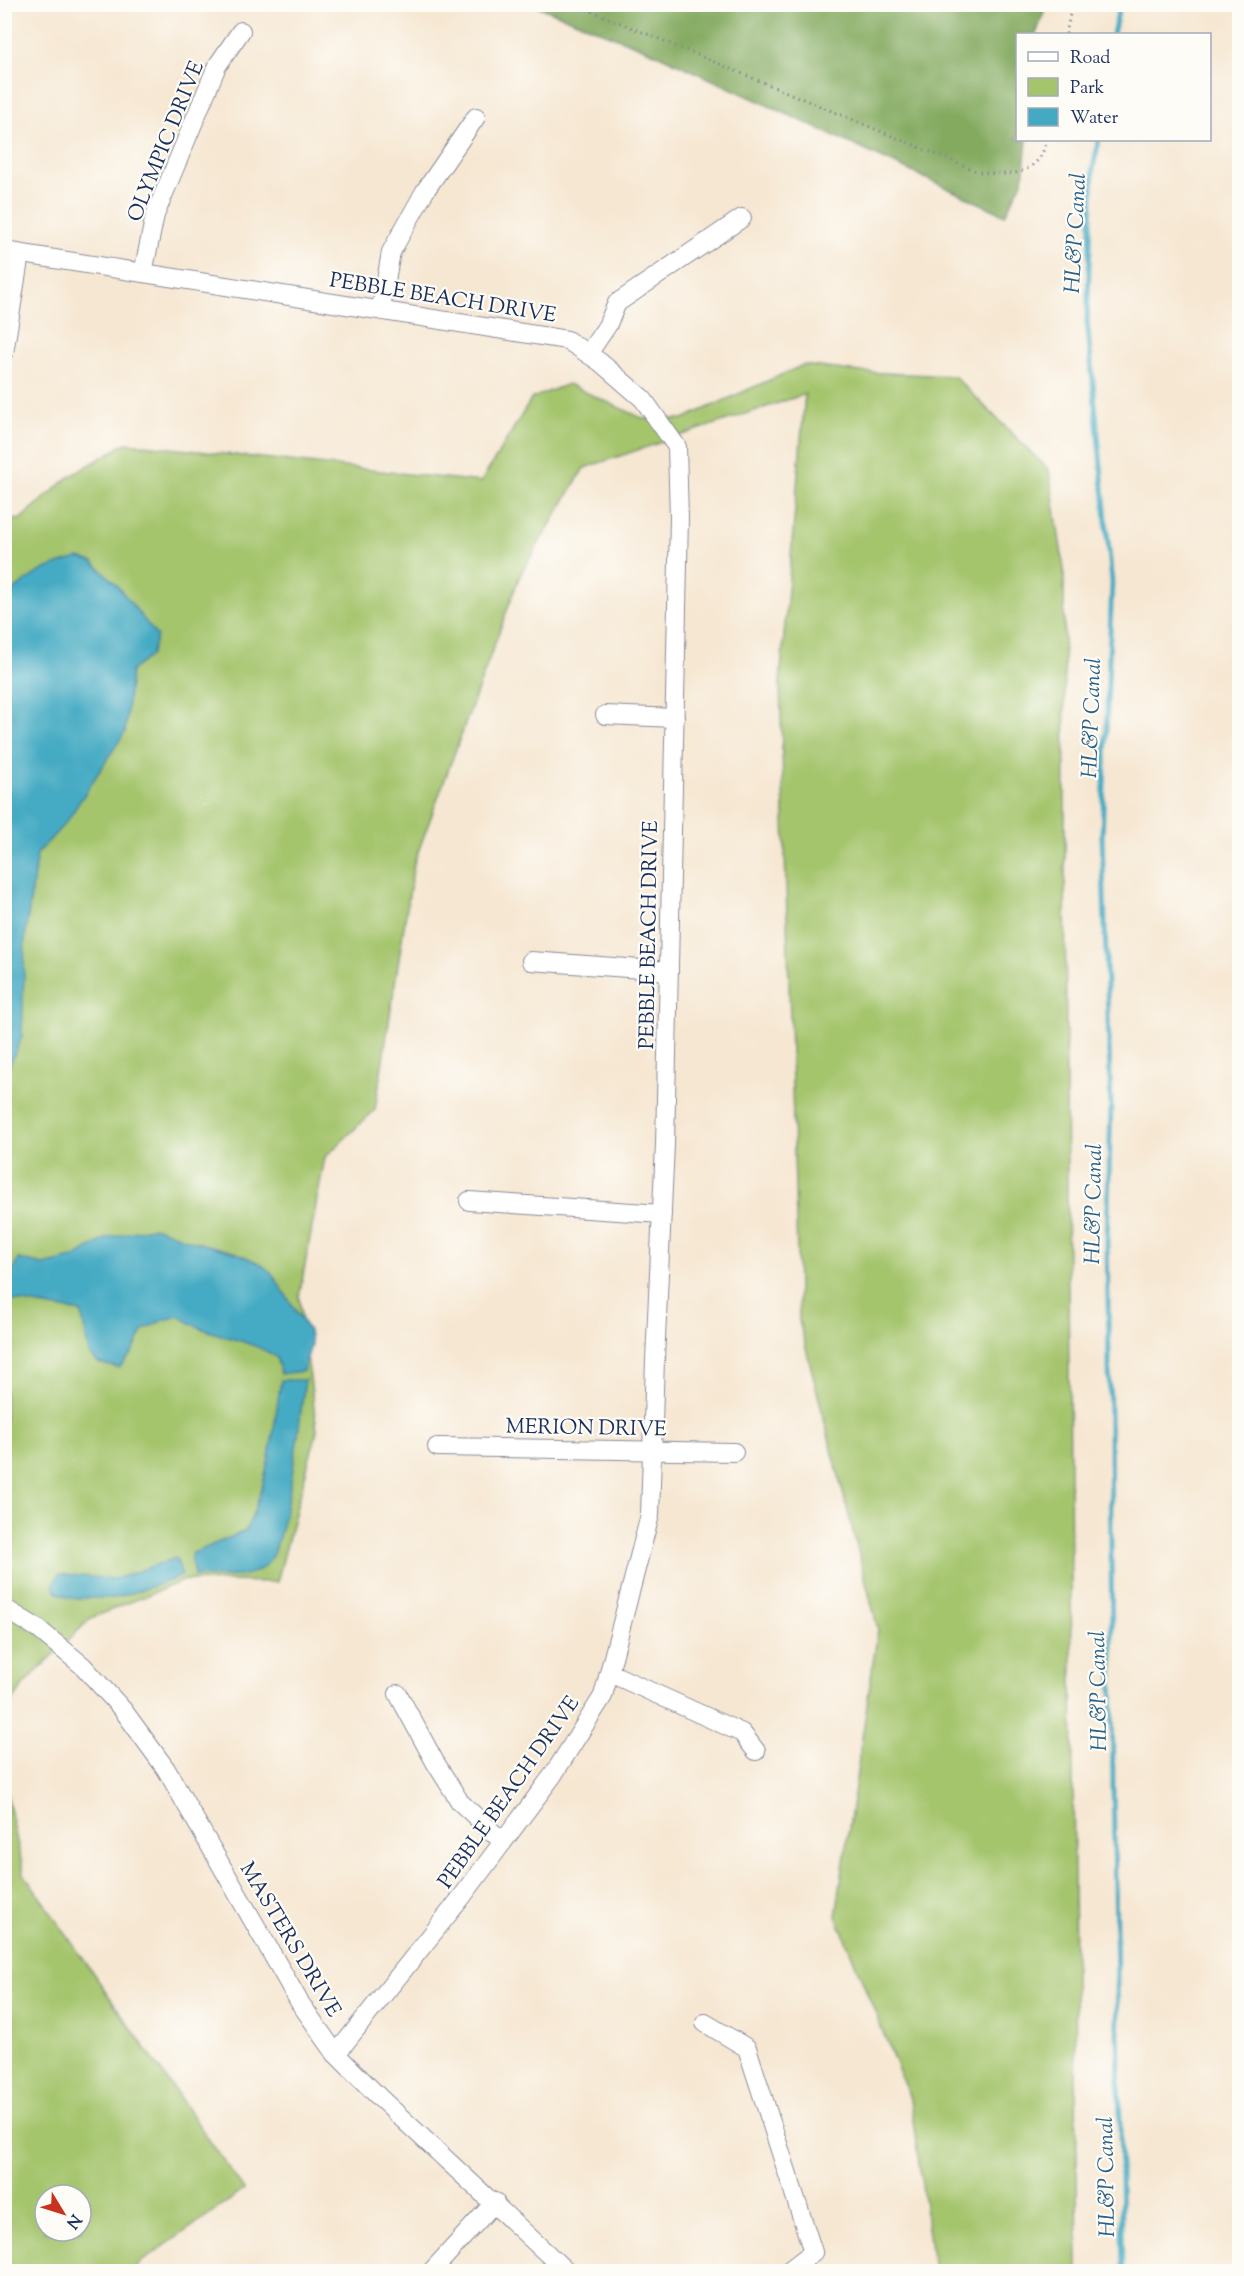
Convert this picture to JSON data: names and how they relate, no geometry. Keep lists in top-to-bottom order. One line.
{"streets":{"street":["OLYMPIC DRIVE","PEBBLE BEACH DRIVE","MERION DRIVE","MASTERS DRIVE"]},"crossings":[["OLYMPIC DRIVE","PEBBLE BEACH DRIVE"],["PEBBLE BEACH DRIVE","MERION DRIVE"],["PEBBLE BEACH DRIVE","MASTERS DRIVE"]],"water":["HL&P Canal"],"legend":["Road","Park","Water"],"north":"bottom right"}
